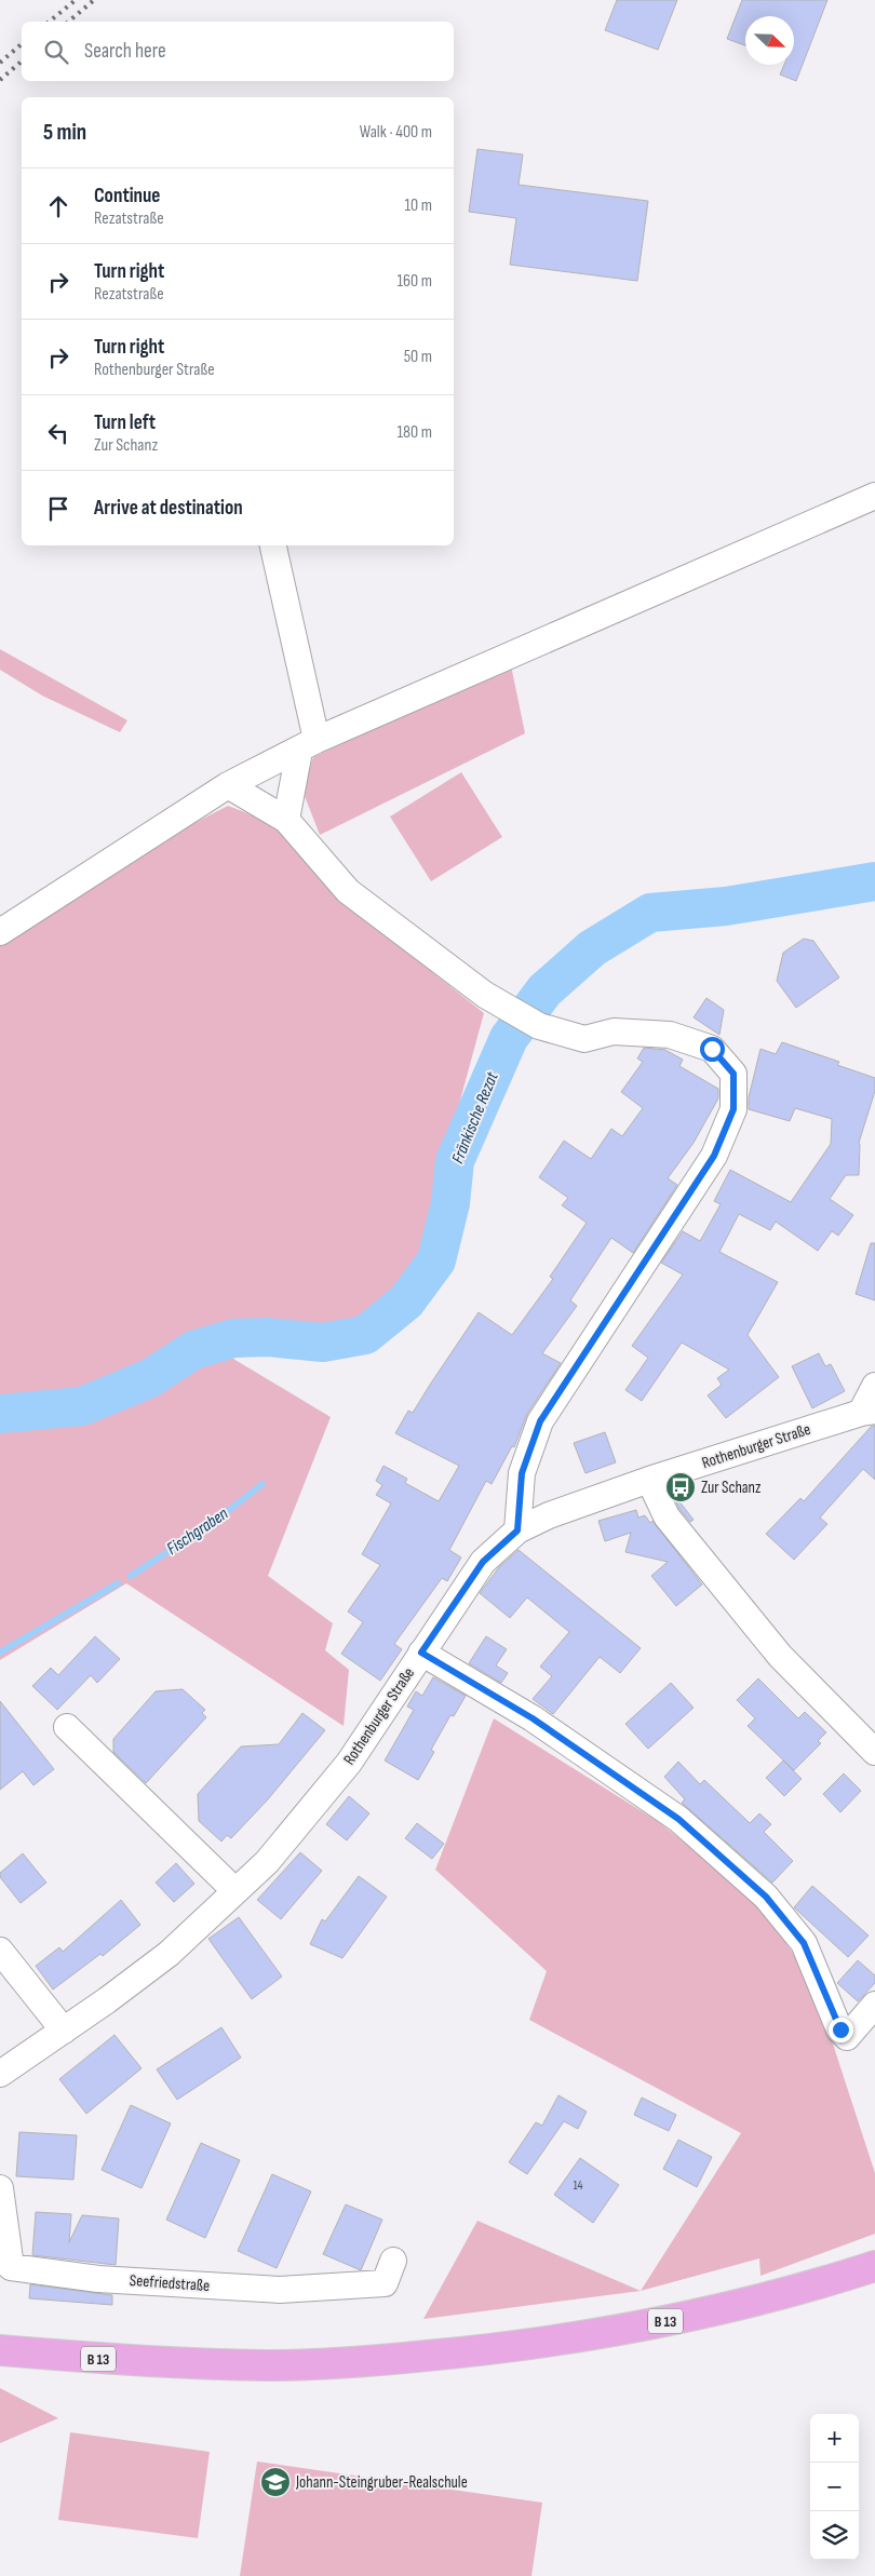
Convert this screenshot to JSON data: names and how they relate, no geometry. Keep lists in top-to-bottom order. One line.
{"streets":{"main road":["B 13"],"street":["Rothenburger Straße","Seefriedstraße"]},"water":["Fränkische Rezat","Fischgraben"],"places":{"bus stop":["Zur Schanz"],"school or university":["Johann-Steingruber-Realschule"]},"house_numbers":["14"],"north":"bottom right","page":{"search":"Search here","heading":["5 min","Walk · 400 m"],"list":[["Continue","Rezatstraße","10 m"],["Turn right","Rezatstraße","160 m"],["Turn right","Rothenburger Straße","50 m"],["Turn left","Zur Schanz","180 m"],"Arrive at destination"],"map_buttons":["+","−"]}}
